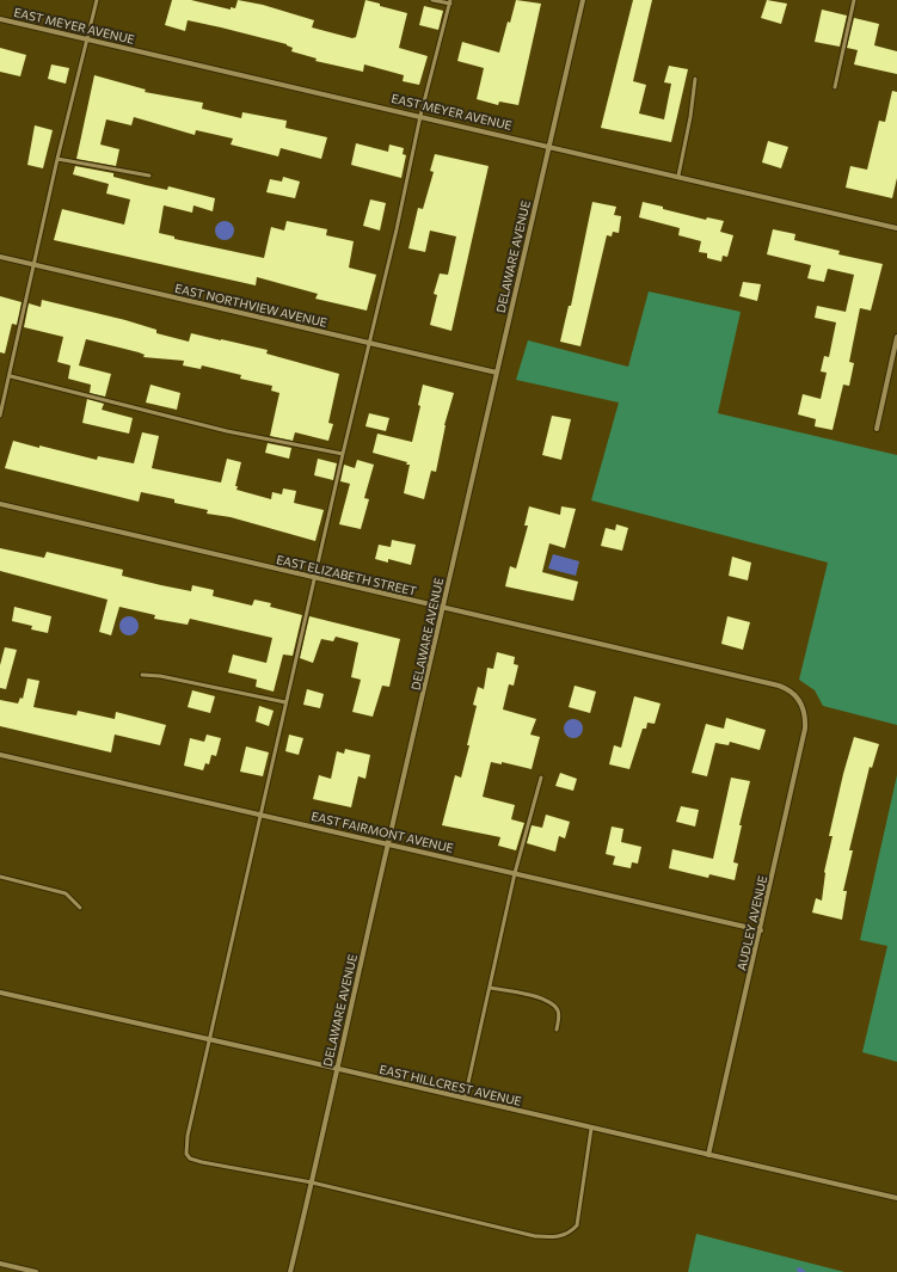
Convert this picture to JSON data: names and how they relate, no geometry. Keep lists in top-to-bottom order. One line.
{"streets":{"street":["EAST MEYER AVENUE","DELAWARE AVENUE","EAST NORTHVIEW AVENUE","EAST ELIZABETH STREET","EAST FAIRMONT AVENUE","AUDLEY AVENUE","EAST HILLCREST AVENUE"]},"crossings":[["EAST MEYER AVENUE","DELAWARE AVENUE"],["DELAWARE AVENUE","EAST NORTHVIEW AVENUE"],["DELAWARE AVENUE","EAST ELIZABETH STREET"],["DELAWARE AVENUE","EAST FAIRMONT AVENUE"],["DELAWARE AVENUE","EAST HILLCREST AVENUE"],["EAST ELIZABETH STREET","AUDLEY AVENUE"],["EAST FAIRMONT AVENUE","AUDLEY AVENUE"],["AUDLEY AVENUE","EAST HILLCREST AVENUE"]]}
